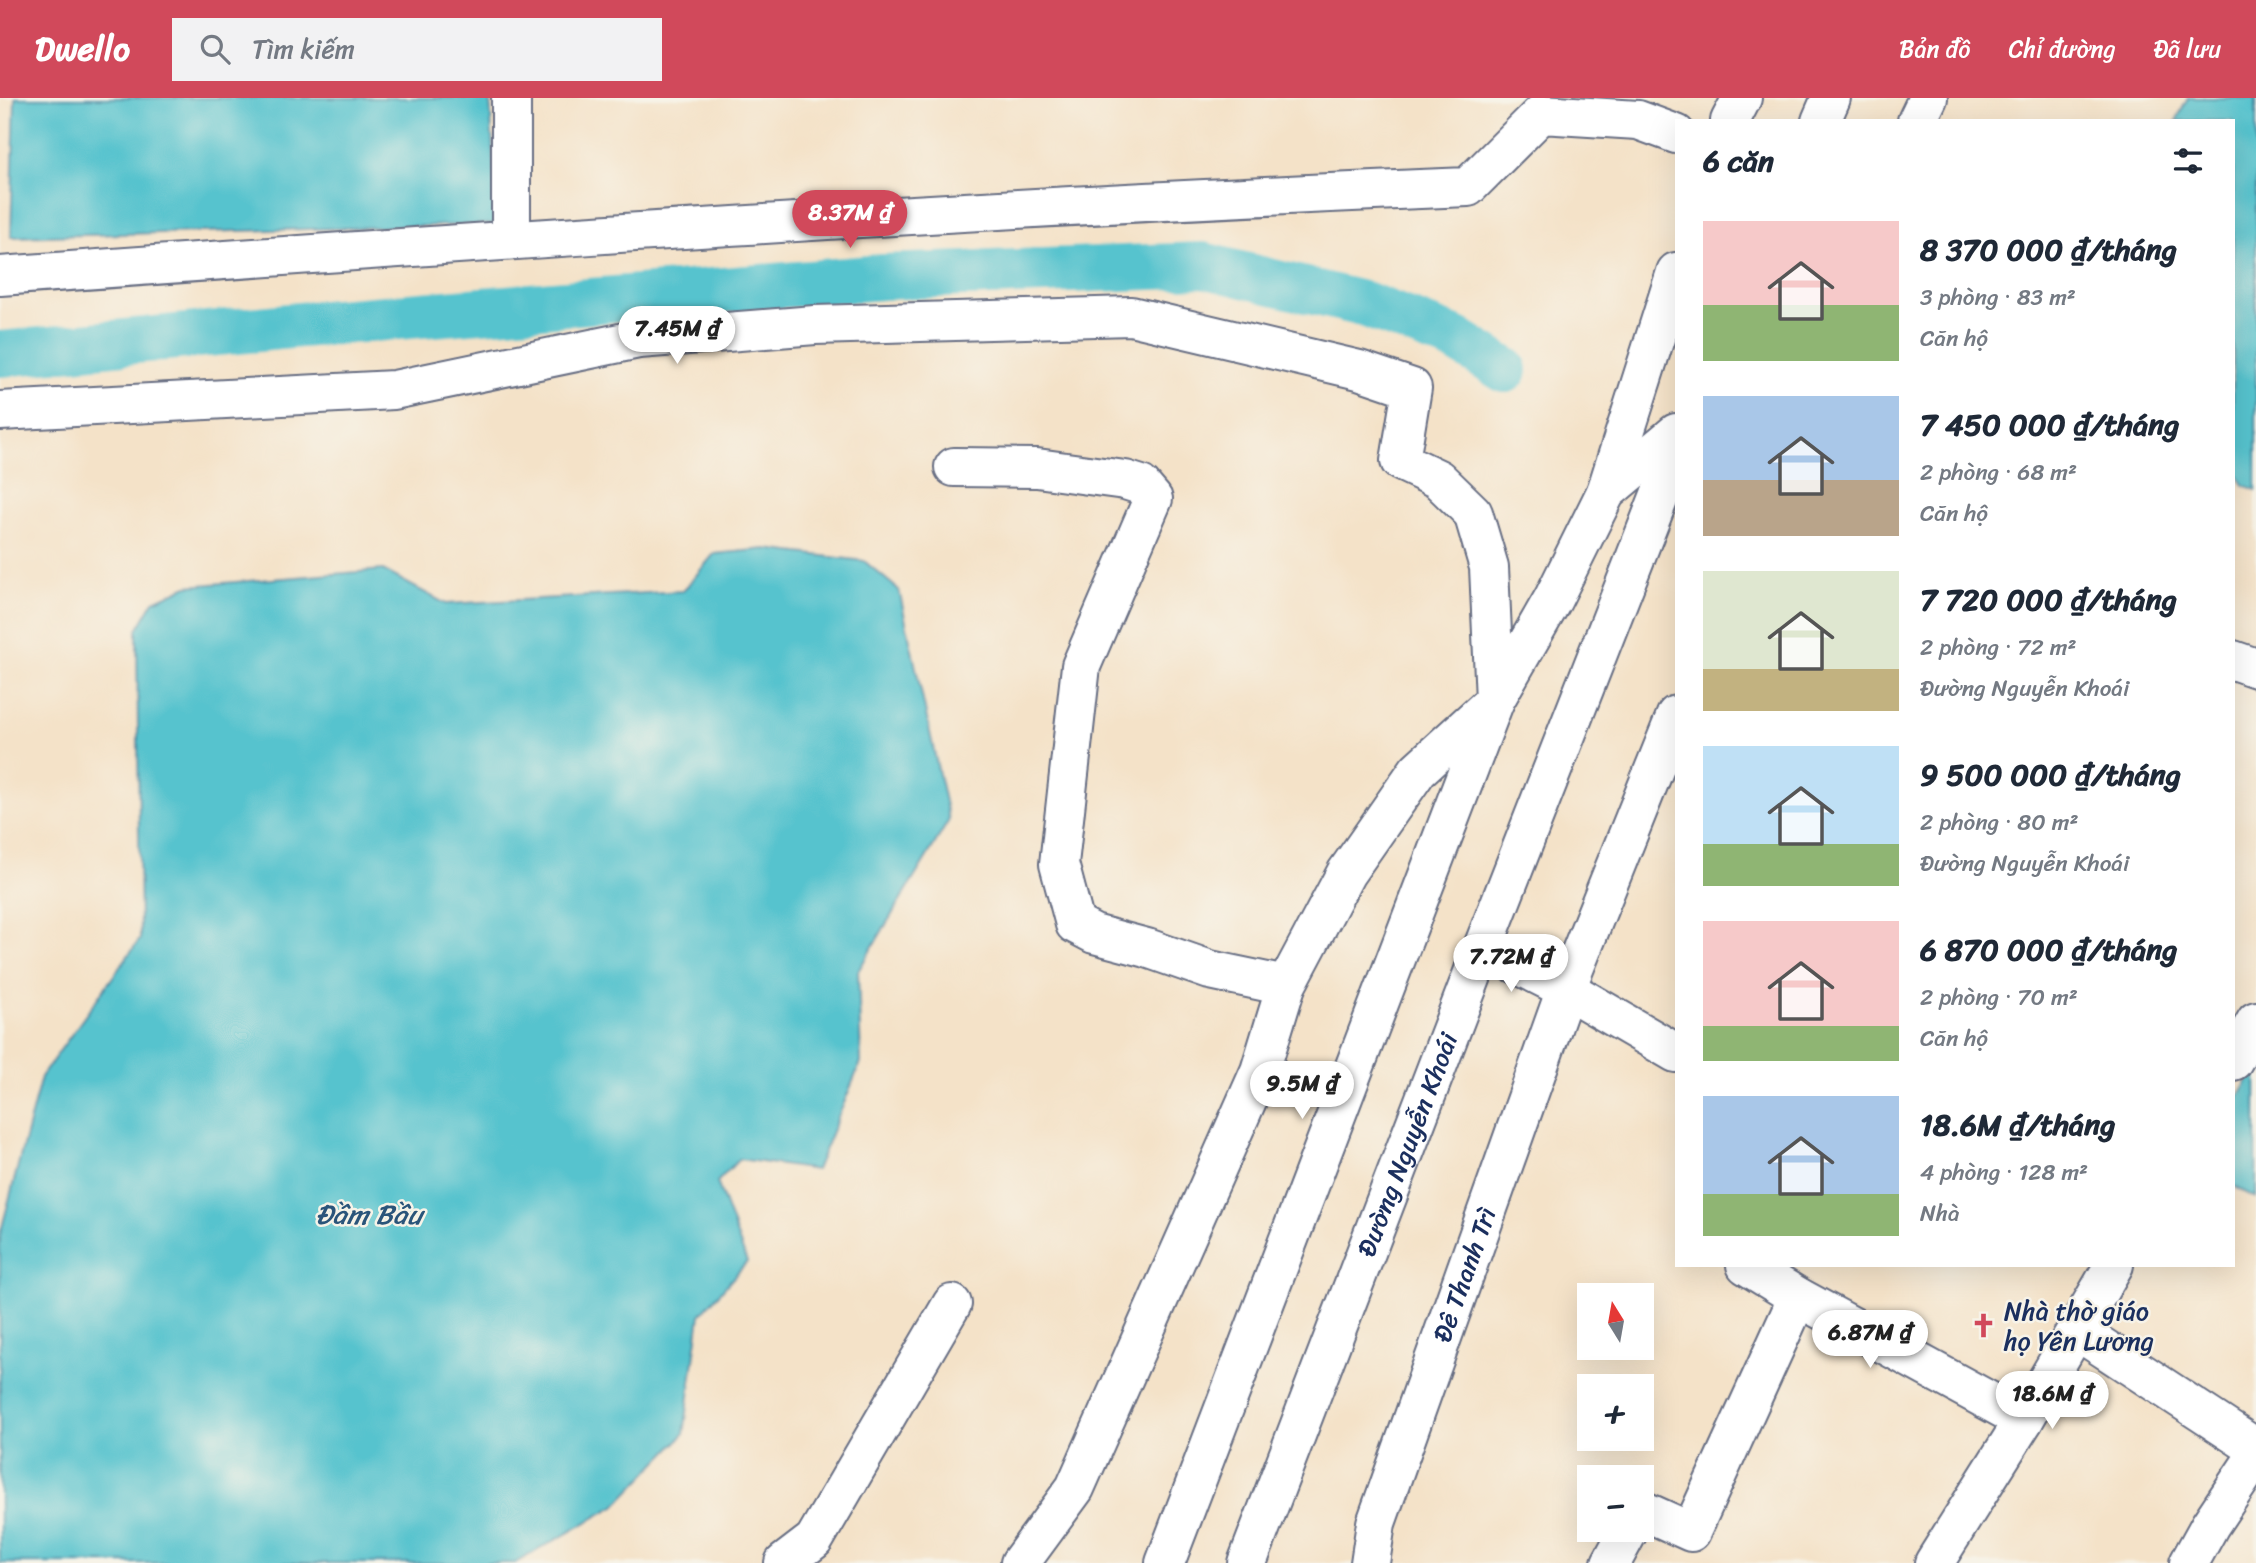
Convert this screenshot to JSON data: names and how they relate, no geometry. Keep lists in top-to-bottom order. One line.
{"streets":{"street":["Đường Nguyễn Khoái","Đê Thanh Trì"]},"water":["Đầm Bầu"],"places":{"church":["Nhà thờ giáo họ Yên Lương"]},"north":"top","page":{"header":"Dwello","search":"Tìm kiếm","nav":["Bản đồ","Chỉ đường","Đã lưu"],"heading":"6 căn","price":["8.37M ₫","7.45M ₫","7.72M ₫","9.5M ₫","6.87M ₫","18.6M ₫"],"list":[{"name":"8 370 000 ₫/tháng","note":"3 phòng · 83 m² · Căn hộ"},{"name":"7 450 000 ₫/tháng","note":"2 phòng · 68 m² · Căn hộ"},{"name":"7 720 000 ₫/tháng","note":"2 phòng · 72 m² · Đường Nguyễn Khoái"},{"name":"9 500 000 ₫/tháng","note":"2 phòng · 80 m² · Đường Nguyễn Khoái"},{"name":"6 870 000 ₫/tháng","note":"2 phòng · 70 m² · Căn hộ"},{"name":"18.6M ₫/tháng","note":"4 phòng · 128 m² · Nhà"}],"map_buttons":["+","−"]}}
